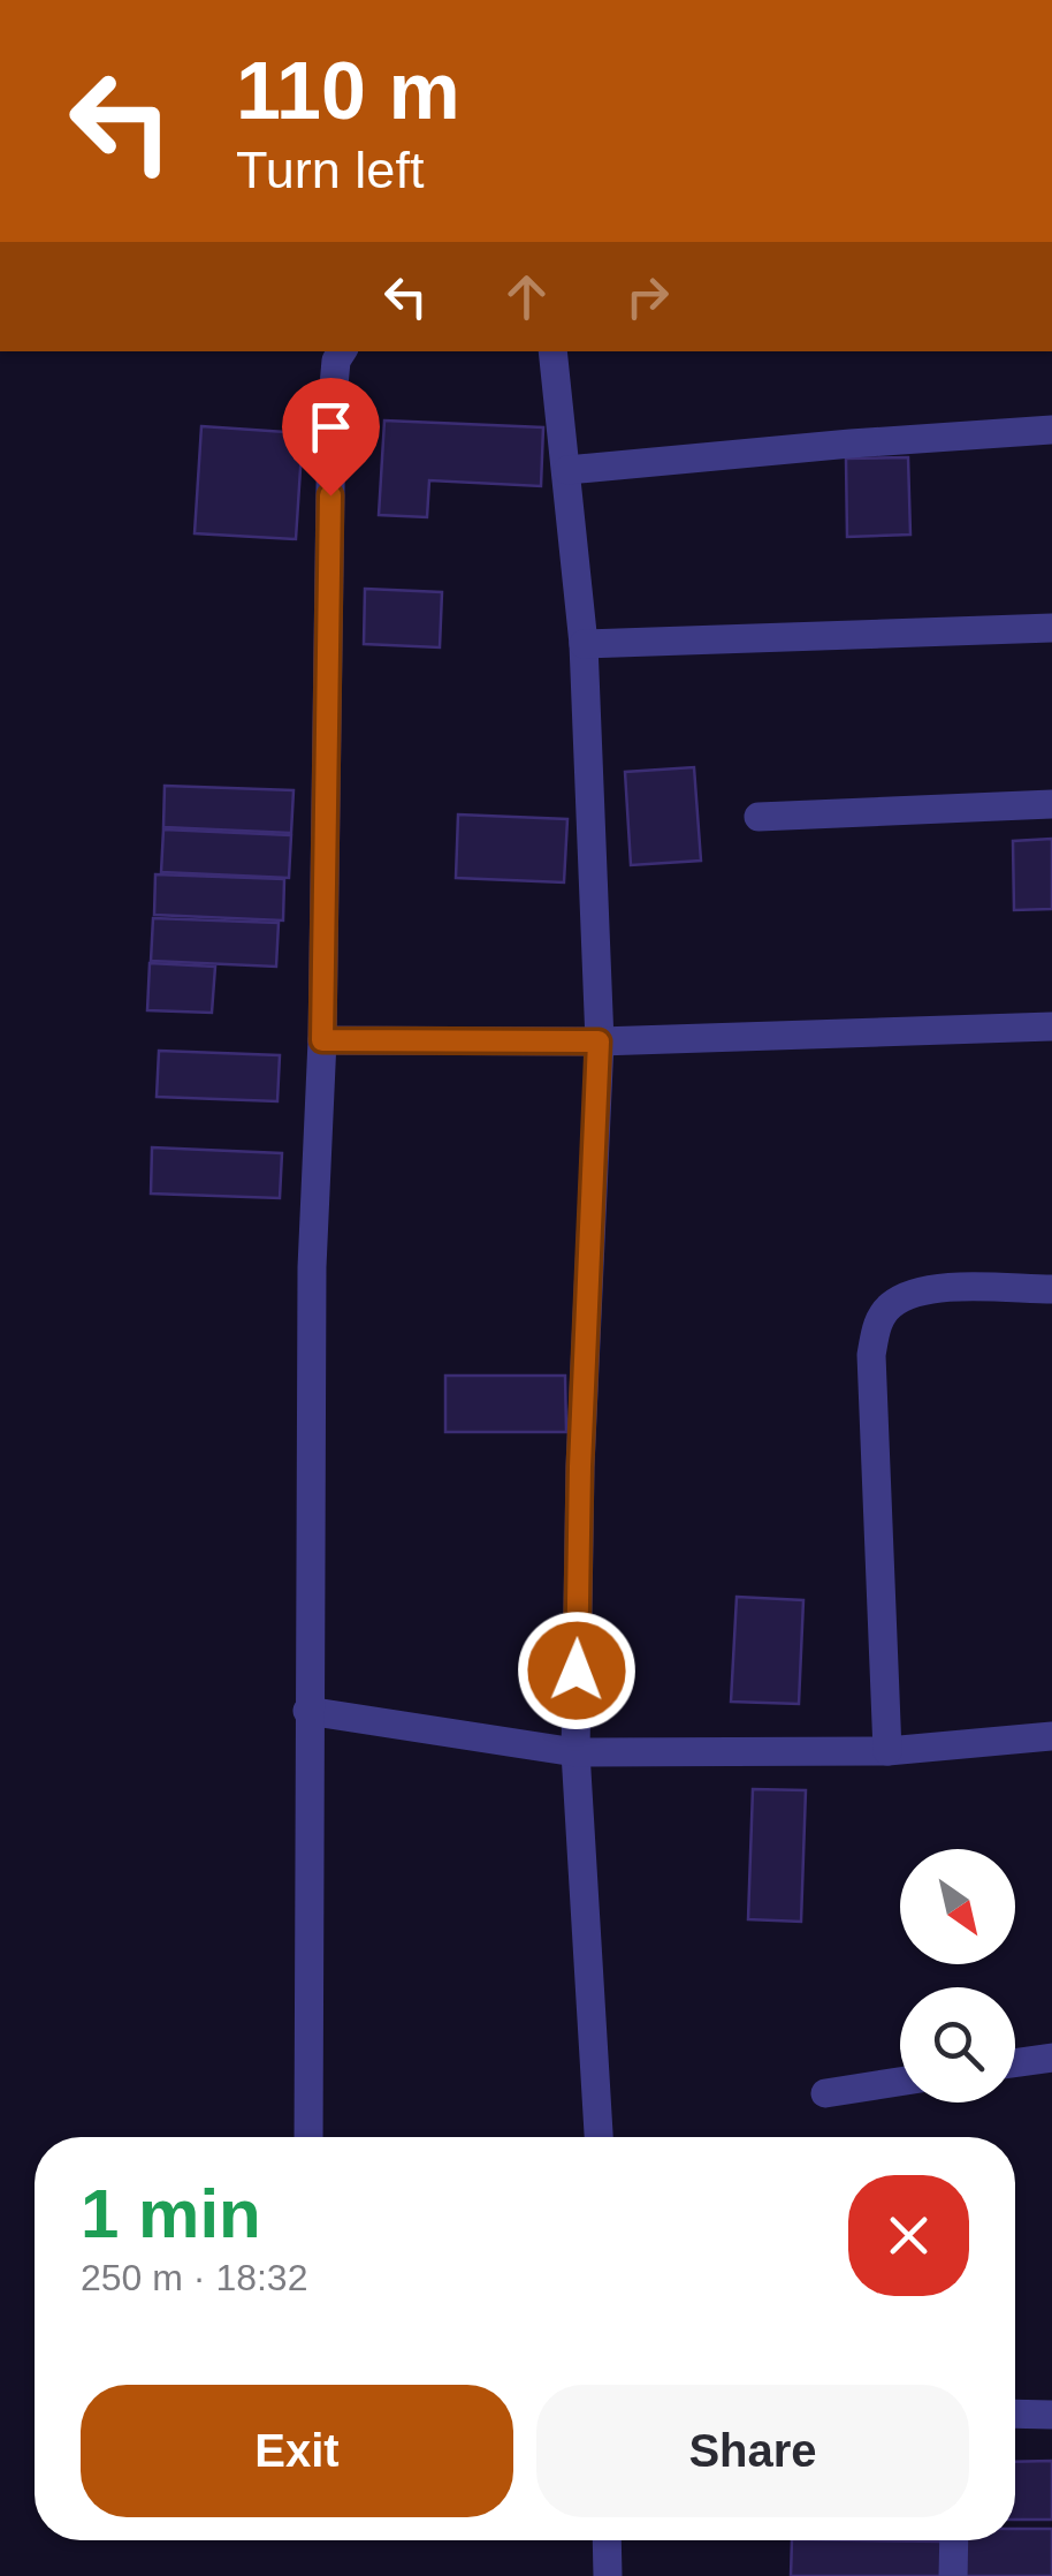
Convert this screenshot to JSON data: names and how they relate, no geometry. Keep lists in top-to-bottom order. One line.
{"north":"bottom right","page":{"turn":["110 m","Turn left"],"heading":["1 min","250 m · 18:32"],"buttons":["Exit","Share"]}}
